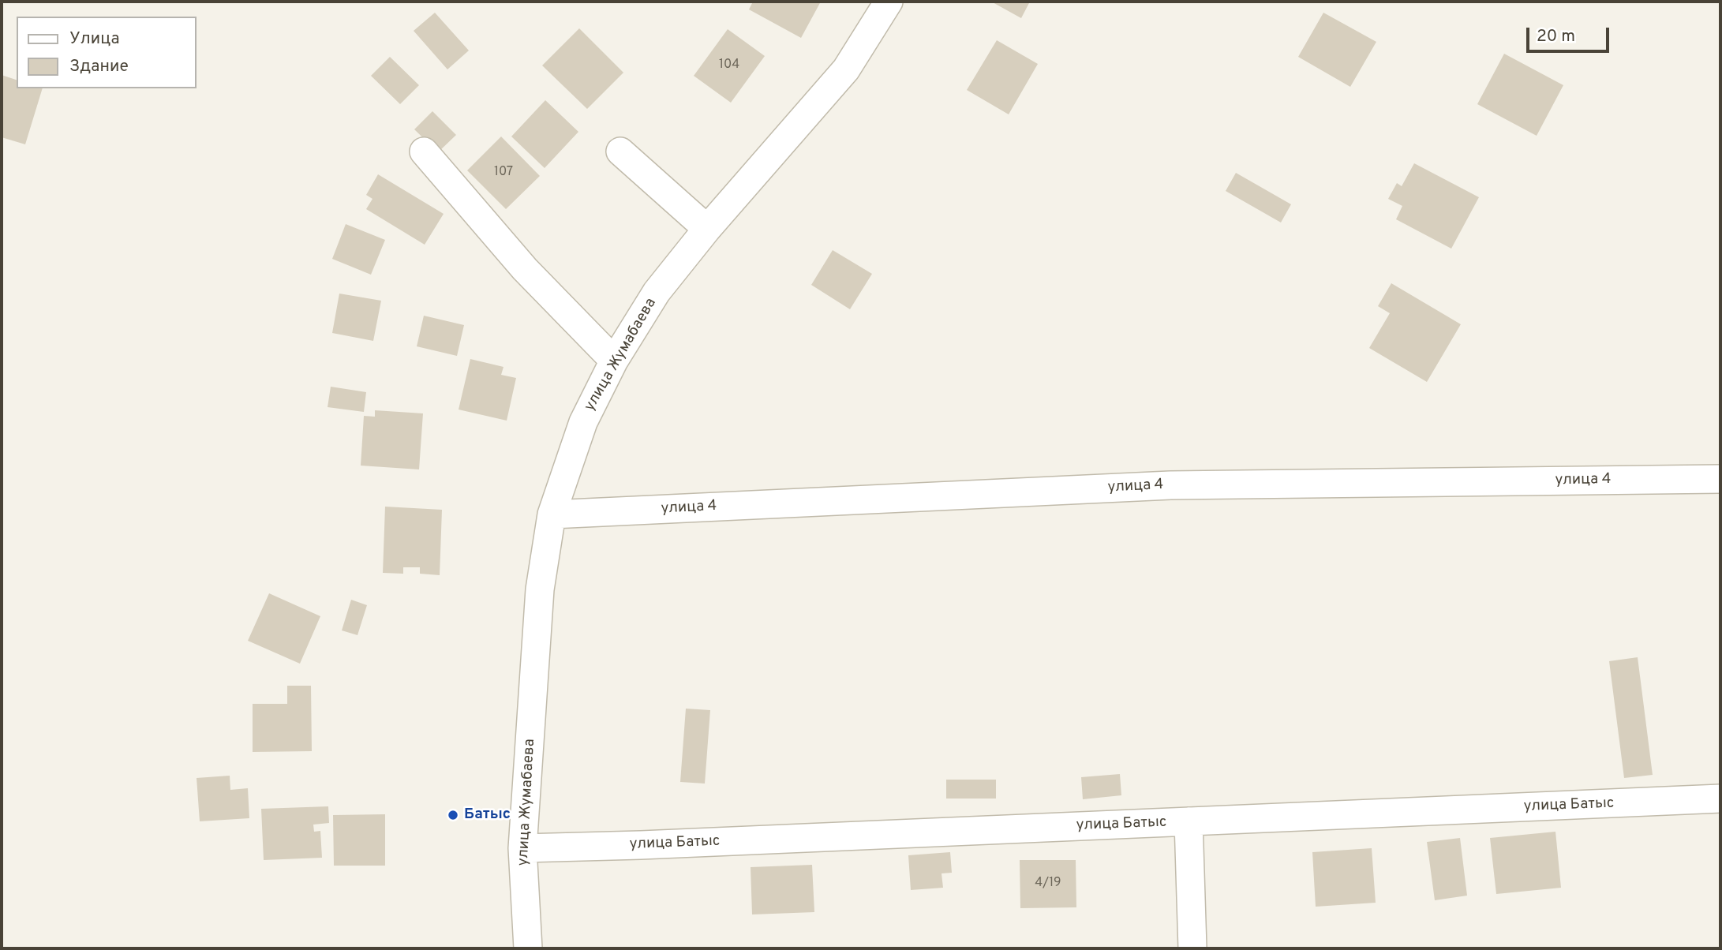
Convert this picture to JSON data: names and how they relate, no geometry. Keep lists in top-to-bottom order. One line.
{"streets":{"street":["улица Жумабаева","улица 4","улица Батыс"]},"crossings":[["улица Жумабаева","улица 4"],["улица Жумабаева","улица Батыс"]],"places":["Батыс"],"house_numbers":["104","107","4/19"],"legend":["Улица","Здание"],"scale_bar":"20 m"}
